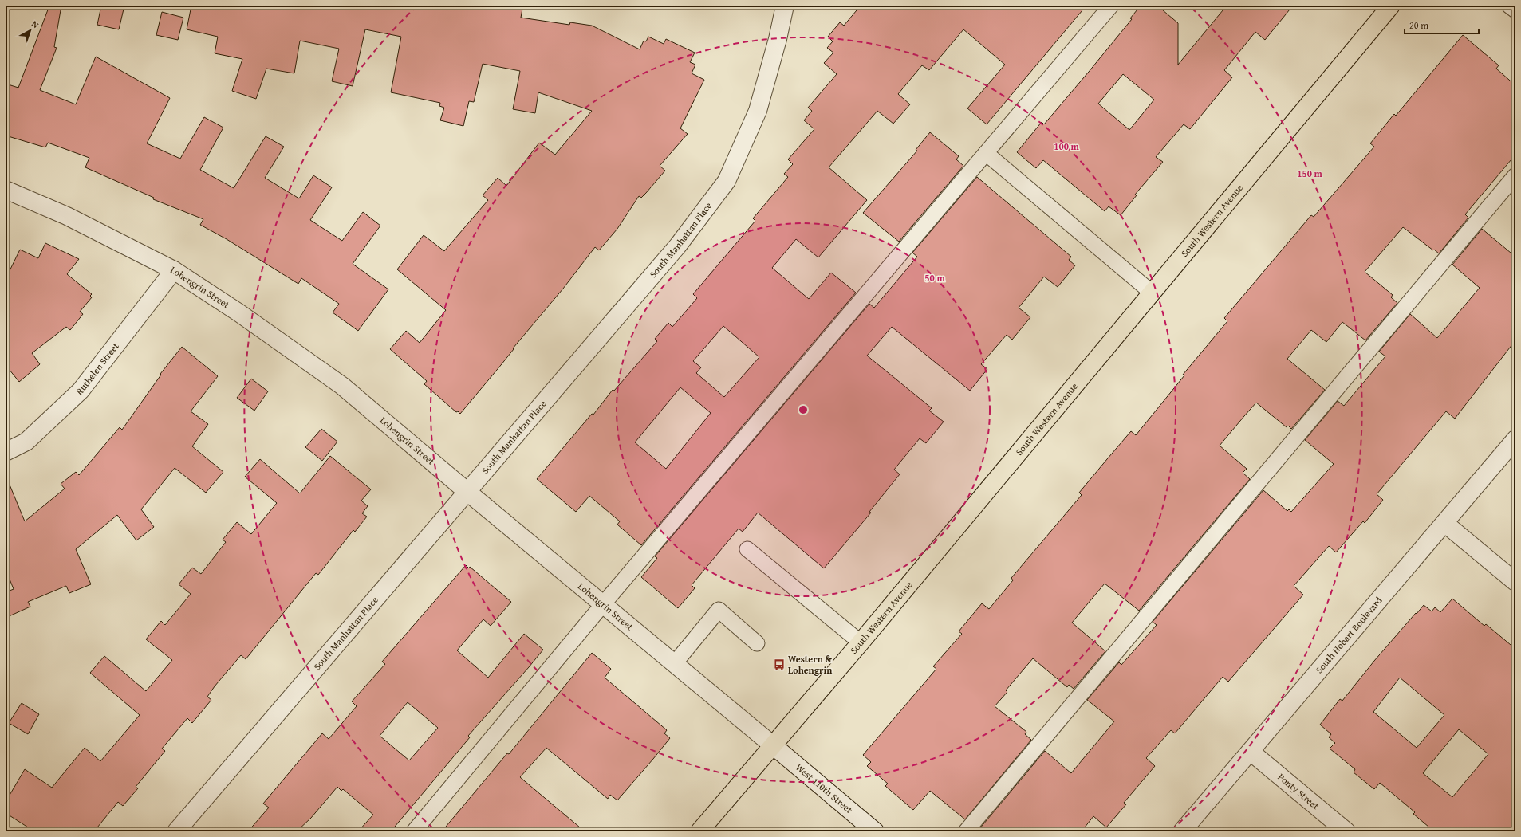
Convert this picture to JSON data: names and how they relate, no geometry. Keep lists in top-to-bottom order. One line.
{"streets":{"main road":["South Western Avenue"],"street":["South Manhattan Place","Lohengrin Street","Ruthelen Street","South Hobart Boulevard","West 110th Street","Ponty Street"]},"crossings":[["South Western Avenue","Lohengrin Street"],["South Western Avenue","West 110th Street"],["South Manhattan Place","Lohengrin Street"],["Lohengrin Street","Ruthelen Street"],["Lohengrin Street","West 110th Street"],["South Hobart Boulevard","Ponty Street"]],"places":{"bus stop":["Western & Lohengrin"]},"scale_bar":"20 m","north":"top right","rings":["100 m","150 m","50 m"]}
